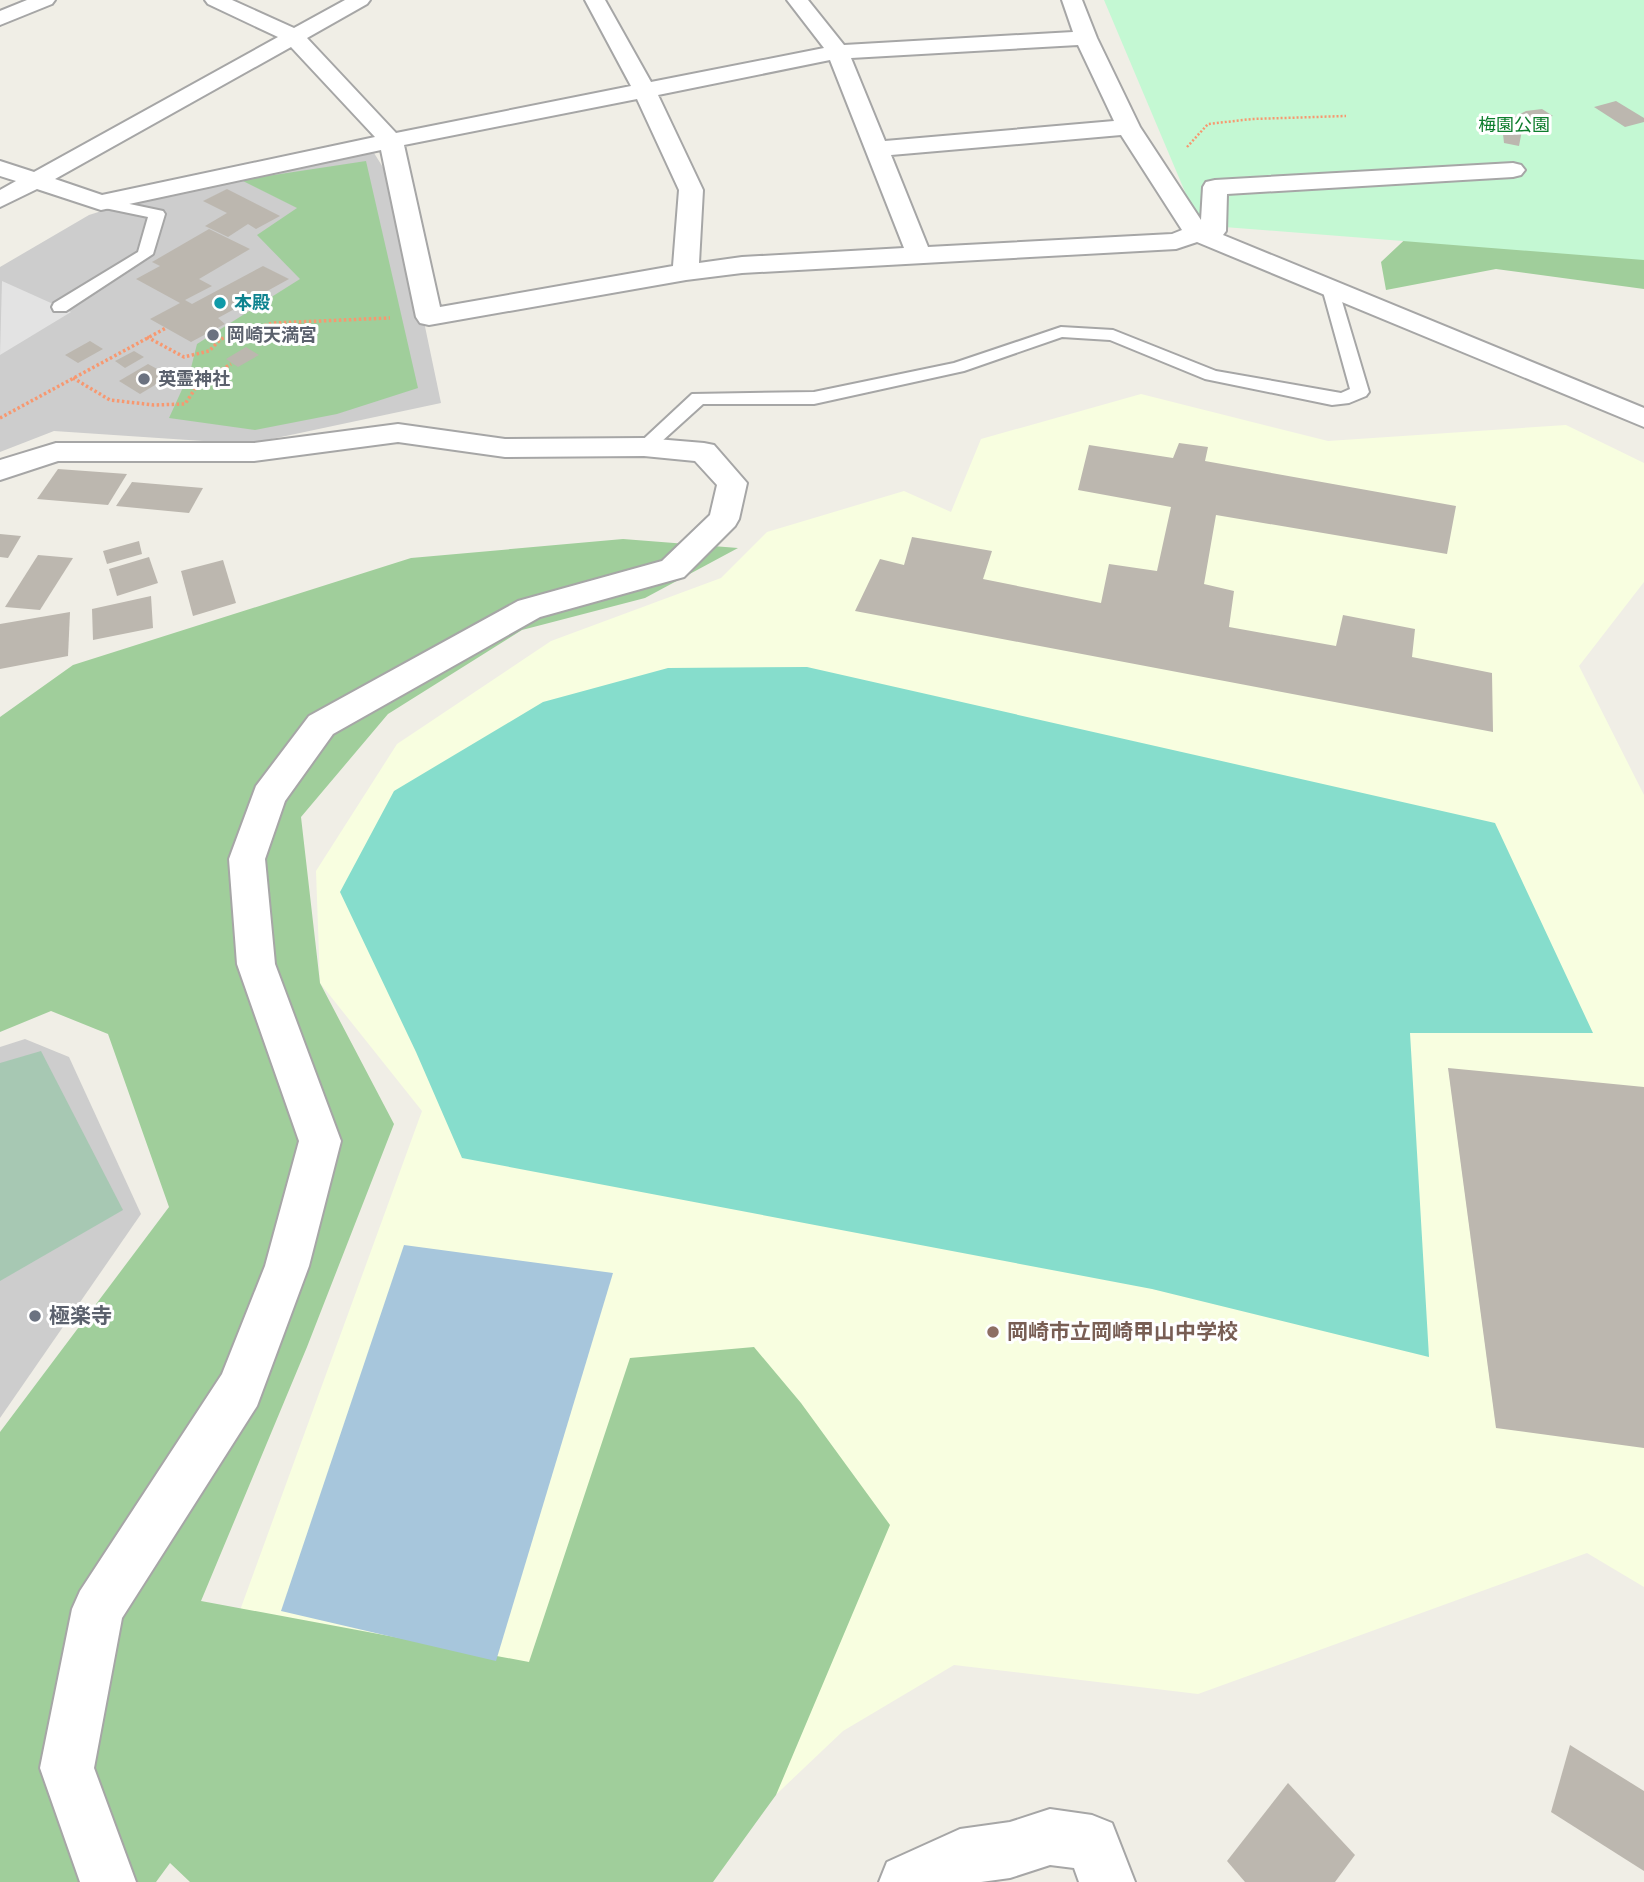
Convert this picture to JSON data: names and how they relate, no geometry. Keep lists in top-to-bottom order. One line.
{"parks":["梅園公園"],"places":["本殿","岡崎天満宮","英霊神社","極楽寺","岡崎市立岡崎甲山中学校"]}
